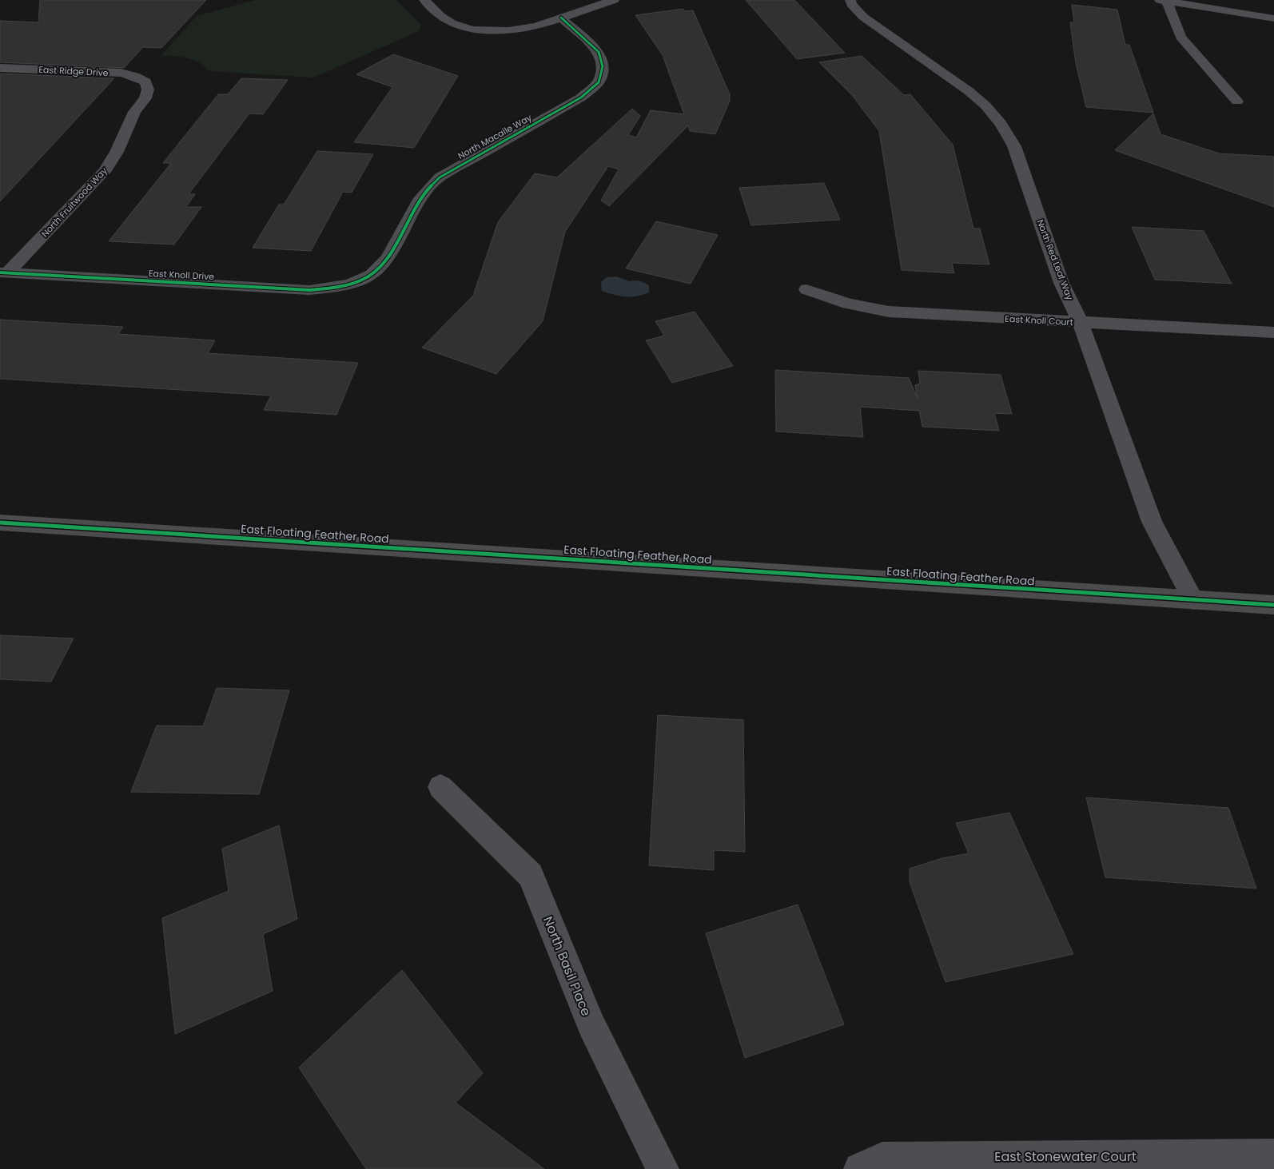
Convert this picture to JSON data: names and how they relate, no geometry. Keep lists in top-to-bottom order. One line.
{"streets":{"main road":["East Floating Feather Road"],"street":["East Ridge Drive","North Macaile Way","North Fruitwood Way","North Red Leaf Way","East Knoll Drive","East Knoll Court","North Basil Place","East Stonewater Court"]},"crossings":[["East Ridge Drive","North Fruitwood Way"],["North Macaile Way","East Knoll Drive"],["North Fruitwood Way","East Knoll Drive"],["North Red Leaf Way","East Knoll Court"],["North Red Leaf Way","East Floating Feather Road"]]}
